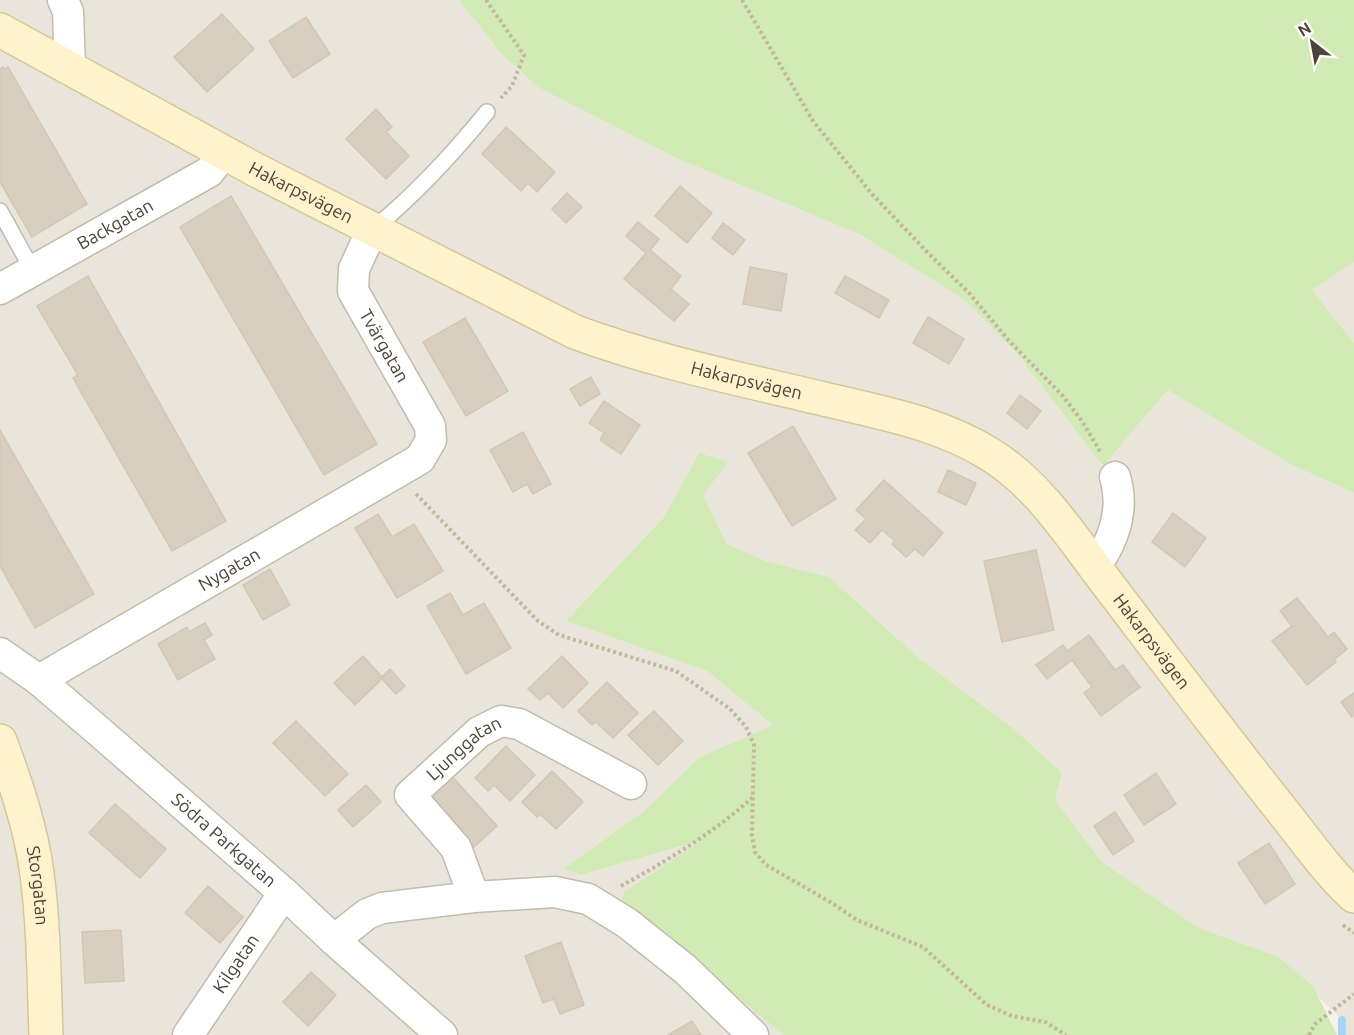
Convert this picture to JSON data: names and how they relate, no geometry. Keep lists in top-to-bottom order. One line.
{"streets":{"street":["Hakarpsvägen","Backgatan","Tvärgatan","Nygatan","Ljunggatan","Södra Parkgatan","Storgatan","Kilgatan"]},"crossings":[["Hakarpsvägen","Backgatan"],["Hakarpsvägen","Tvärgatan"],["Tvärgatan","Nygatan"],["Nygatan","Södra Parkgatan"],["Södra Parkgatan","Kilgatan"]],"north":"top left"}
